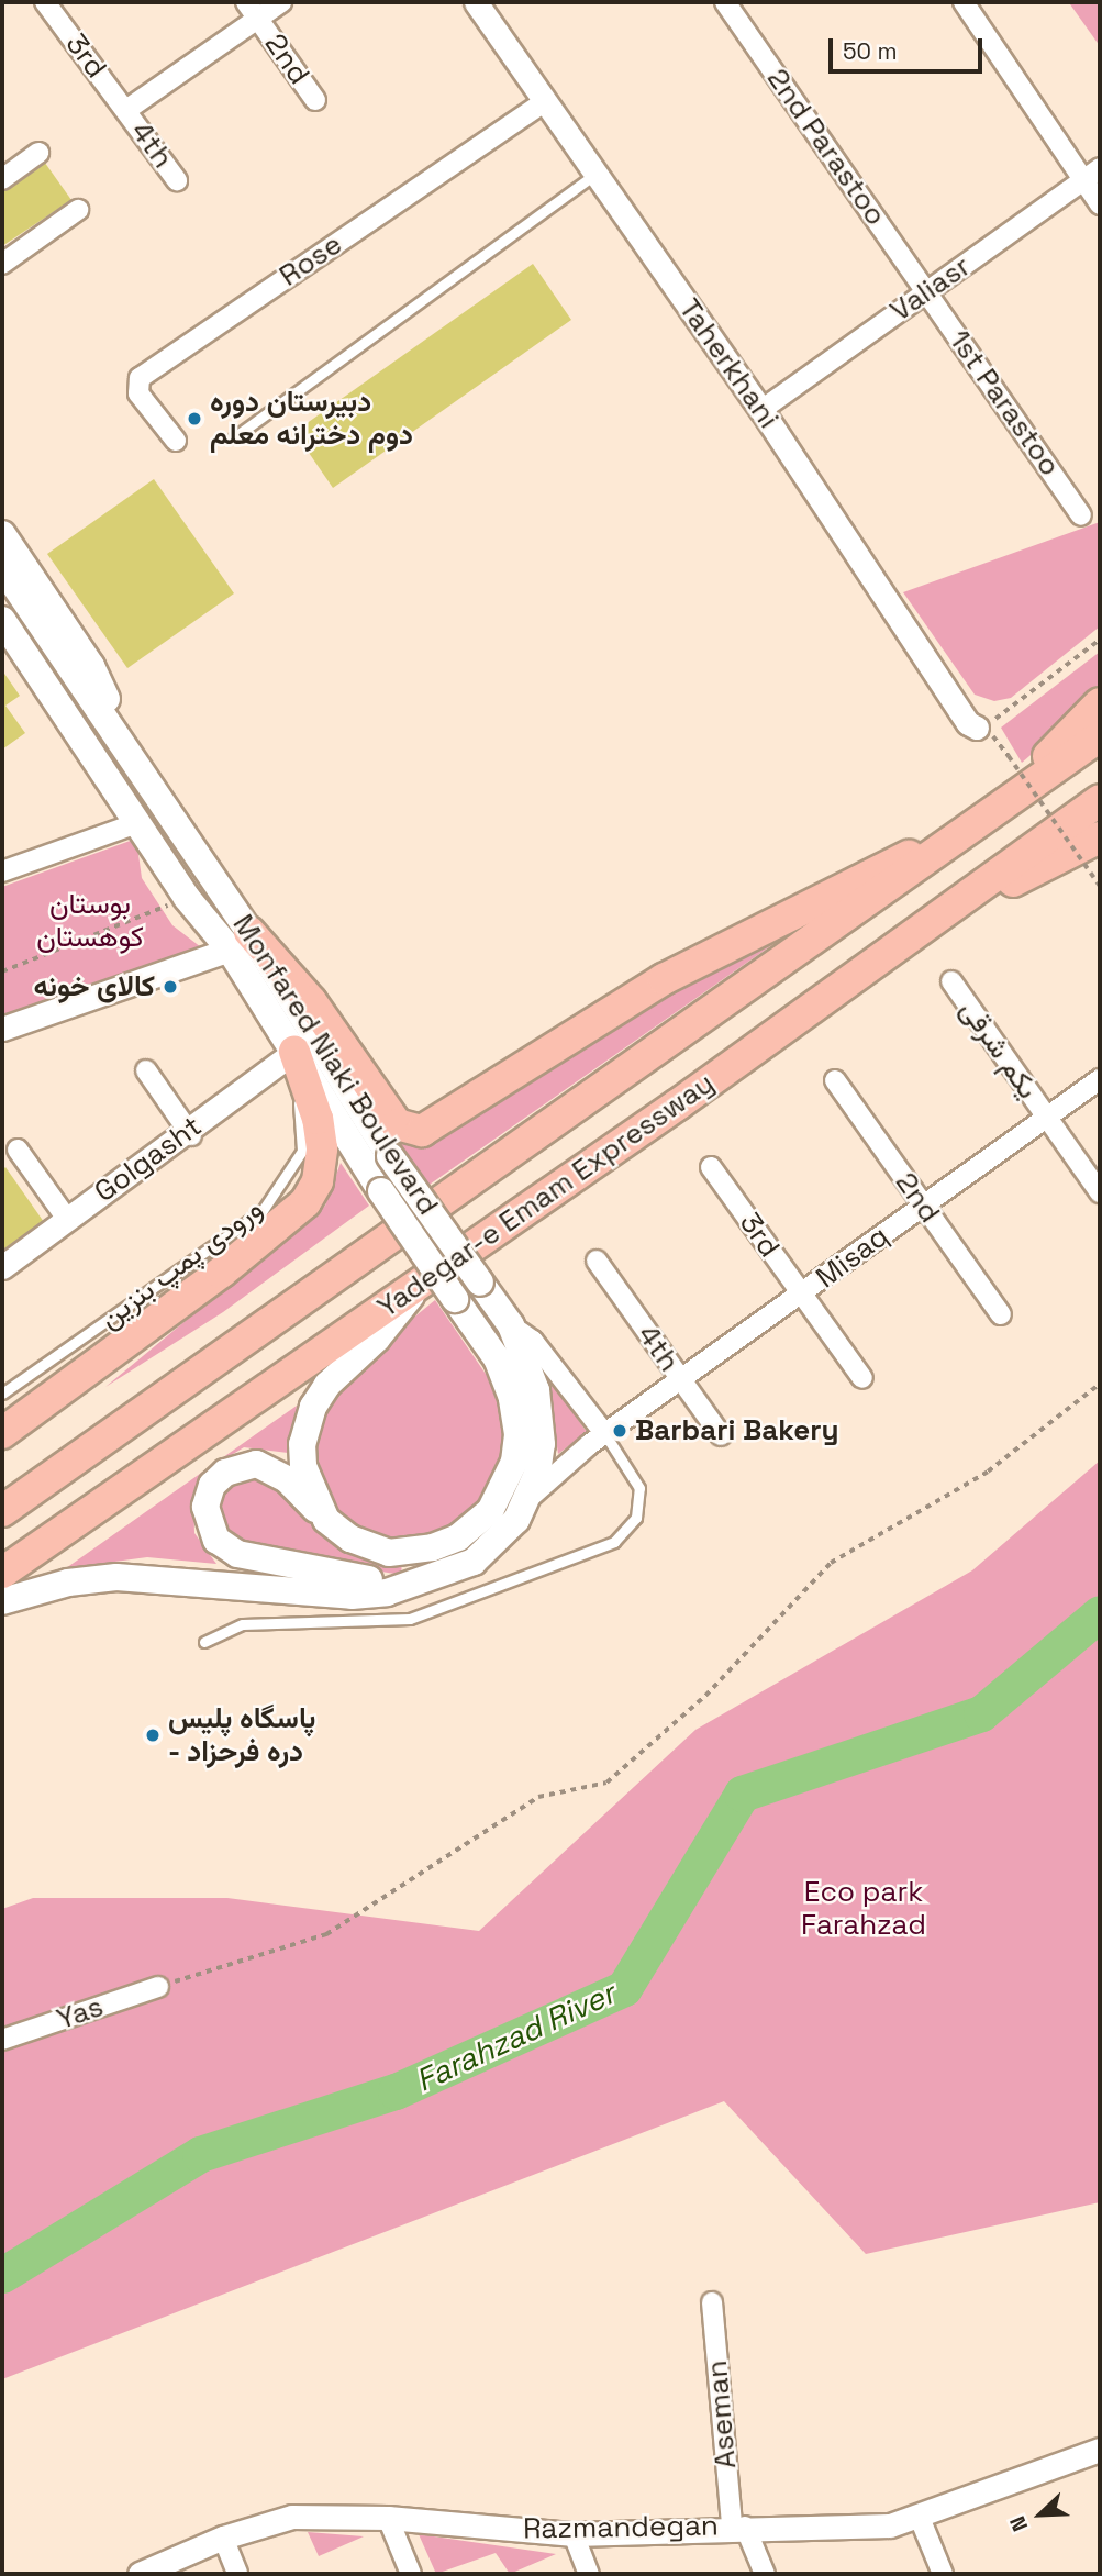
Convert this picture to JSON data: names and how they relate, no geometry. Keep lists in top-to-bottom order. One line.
{"streets":{"highway":["Yadegar-e Emam Expressway"],"main road":["Monfared Niaki Boulevard"],"street":["3rd","2nd","4th","2nd Parastoo","Rose","Valiasr","Taherkhani","1st Parastoo","یکم شرقی","Golgasht","Misaq","Yas","Aseman","Razmandegan"],"lane":["ورودی پمپ بنزین"]},"crossings":[["3rd","4th"],["3rd","Misaq"],["2nd","Misaq"],["4th","Misaq"],["2nd Parastoo","Valiasr"],["2nd Parastoo","1st Parastoo"],["Rose","Taherkhani"],["Valiasr","Taherkhani"],["Valiasr","1st Parastoo"],["یکم شرقی","Misaq"],["Monfared Niaki Boulevard","Golgasht"],["Monfared Niaki Boulevard","Misaq"],["Monfared Niaki Boulevard","ورودی پمپ بنزین"],["Golgasht","ورودی پمپ بنزین"],["Aseman","Razmandegan"]],"water":["Farahzad River"],"parks":["بوستان کوهستان","Eco park Farahzad"],"places":["دبیرستان دوره دوم دخترانه معلم","کالای خونه","Barbari Bakery","پاسگاه پلیس - دره فرحزاد"],"scale_bar":"50 m","north":"bottom left"}
